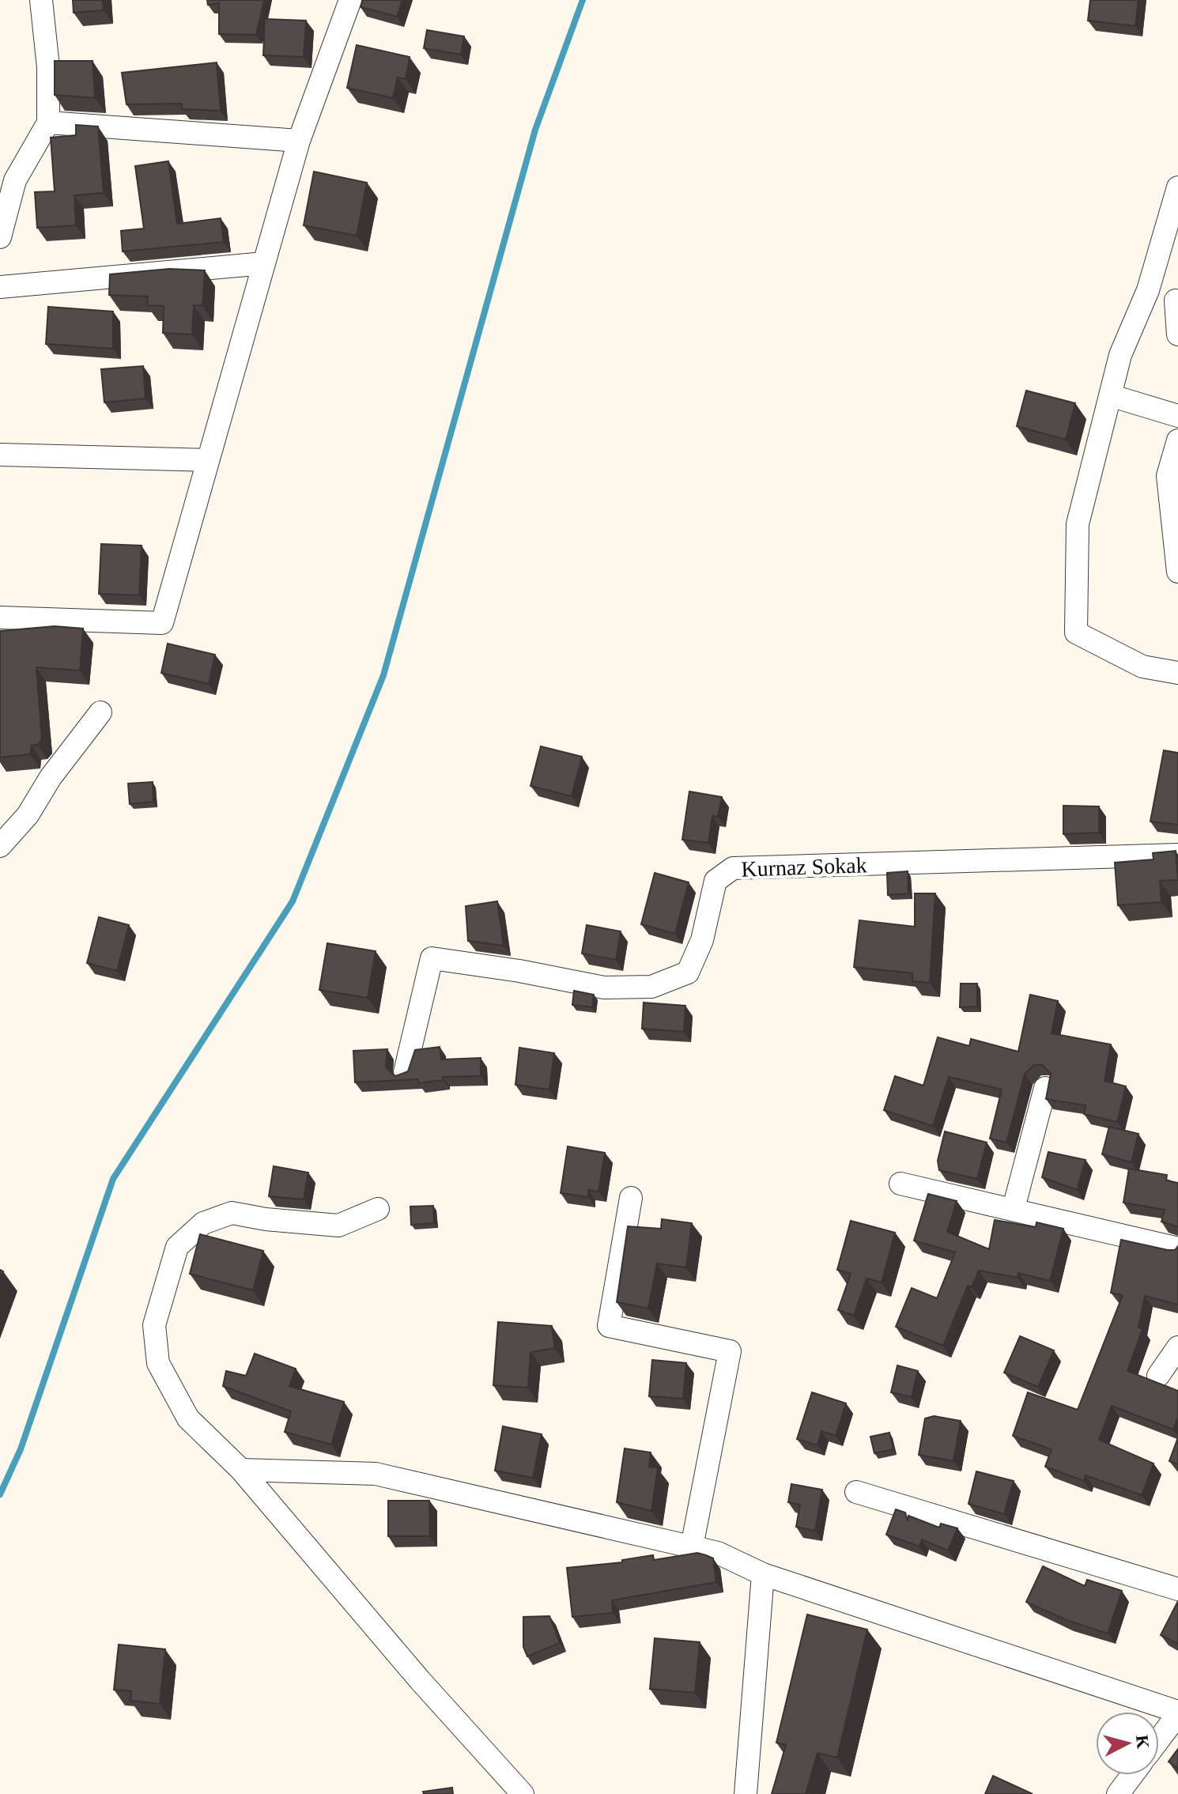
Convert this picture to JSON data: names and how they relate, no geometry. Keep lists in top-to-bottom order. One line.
{"streets":{"street":["Kurnaz Sokak"]},"north":"right"}
